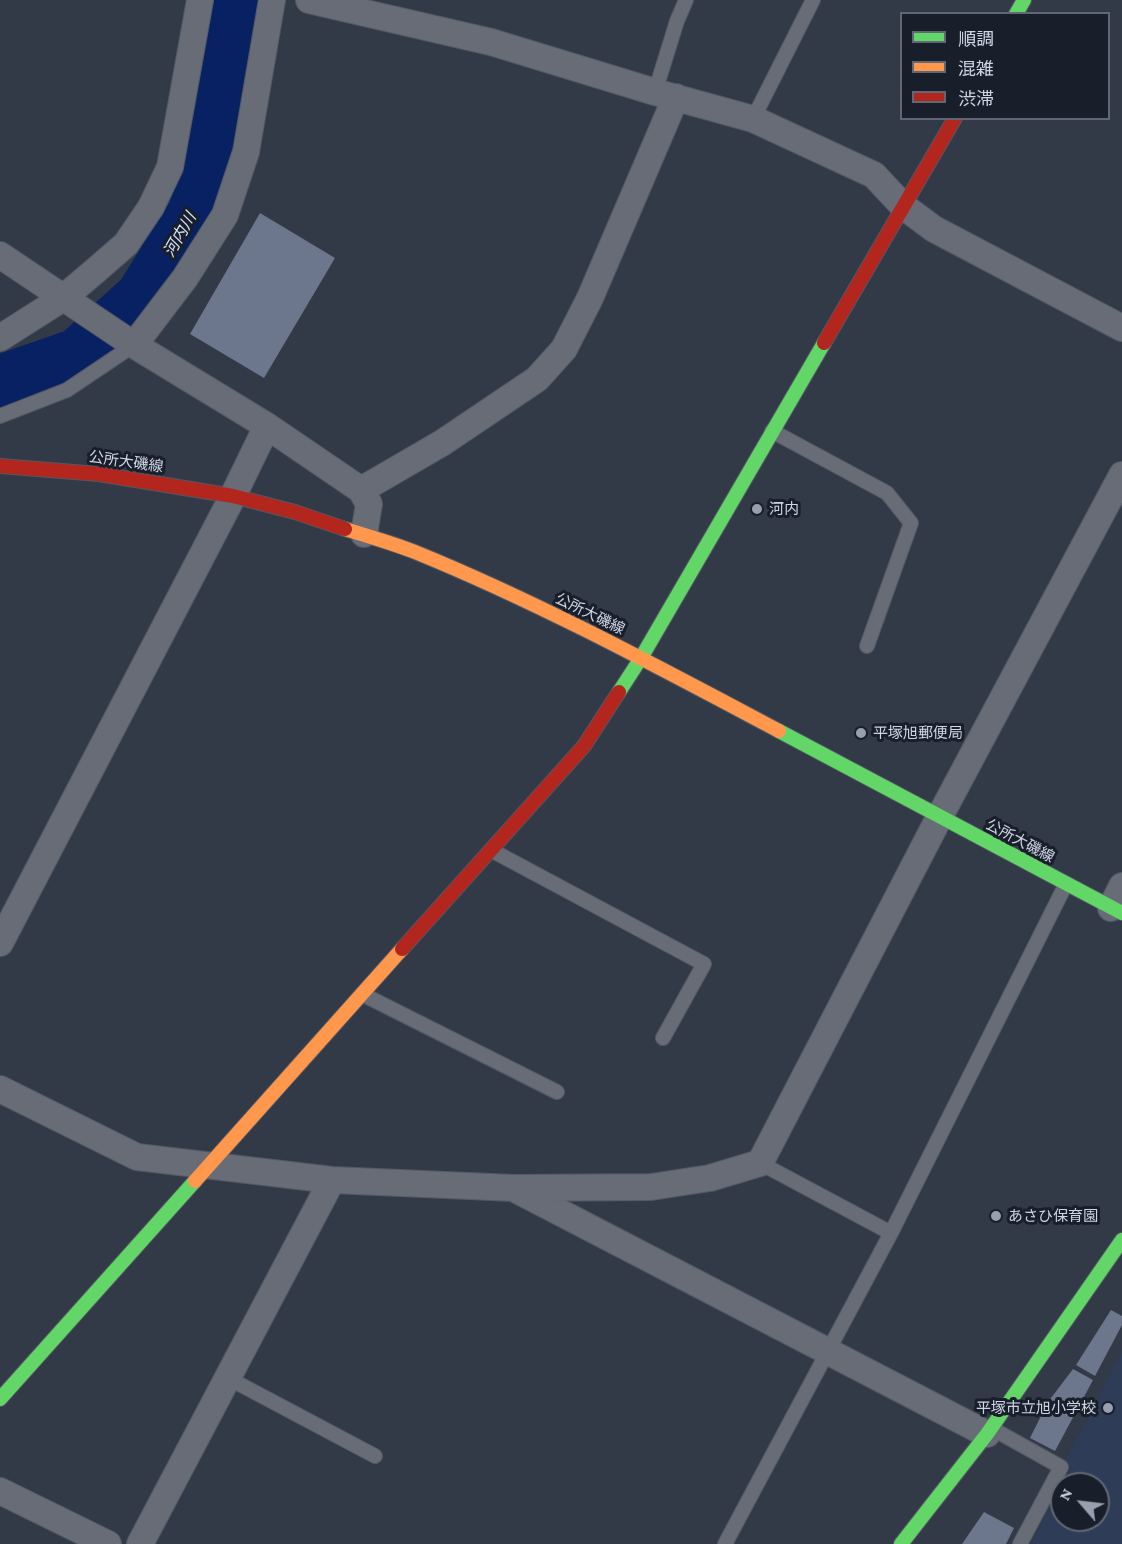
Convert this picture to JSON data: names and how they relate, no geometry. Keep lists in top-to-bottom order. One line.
{"streets":{"street":["公所大磯線"]},"water":["河内川"],"places":["河内","平塚旭郵便局","あさひ保育園","平塚市立旭小学校"],"legend":["順調","混雑","渋滞"],"north":"top left"}
